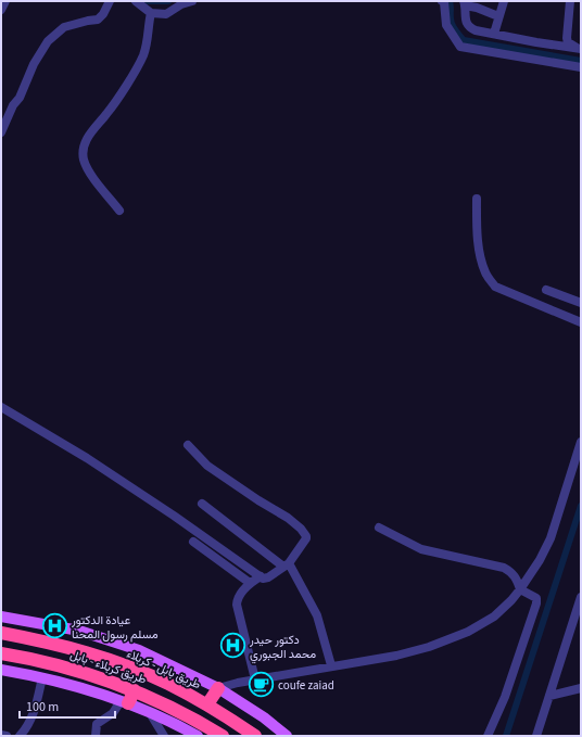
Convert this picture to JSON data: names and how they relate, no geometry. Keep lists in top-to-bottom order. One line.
{"streets":{"highway":["طريق كربلاء - بابل","طريق بابل - كربلاء"]},"places":{"hospital":["عيادة الدكتور مسلم رسول المحنا","دكتور حيدر محمد الجبوري"],"cafe":["coufe zaiad"]},"scale_bar":"100 m"}
